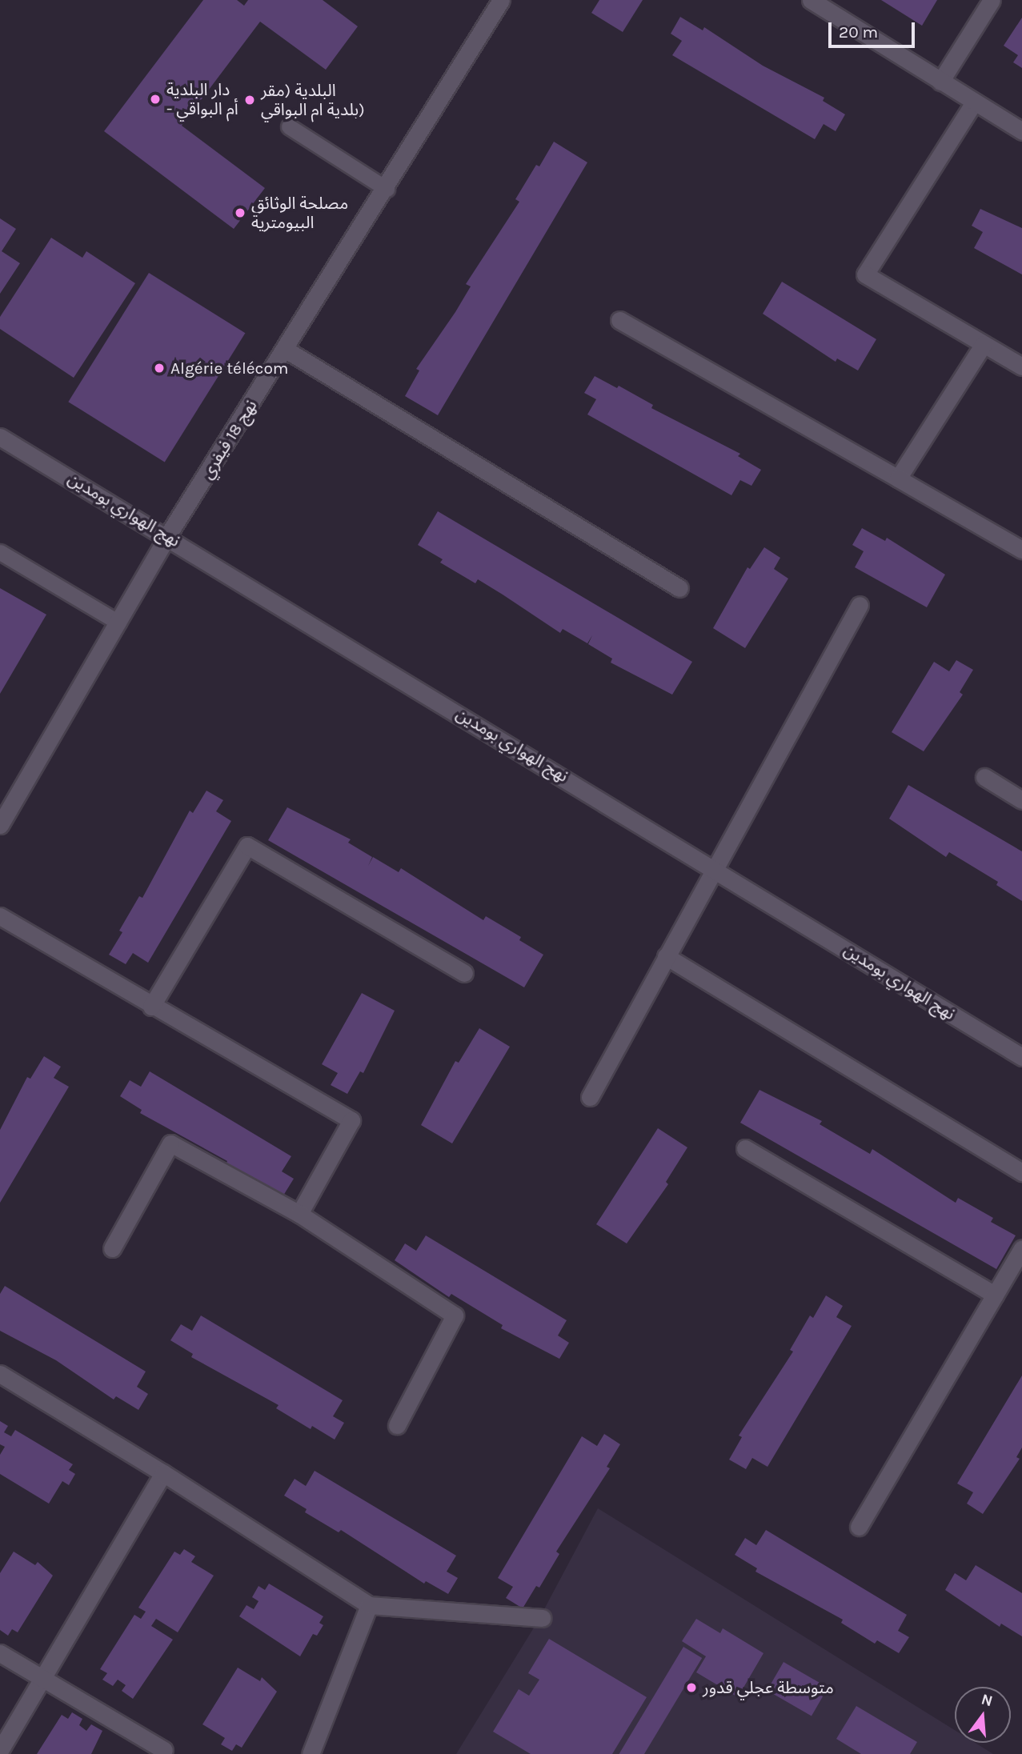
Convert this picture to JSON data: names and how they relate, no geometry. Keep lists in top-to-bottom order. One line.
{"streets":{"street":["نهج 18 فيفري","نهج الهواري بومدين"]},"crossings":[["نهج 18 فيفري","نهج الهواري بومدين"]],"places":["دار البلدية - أم البواقي","البلدية (مقر بلدية ام البواقي)","مصلحة الوثائق البيومترية","Algérie télécom","متوسطة عجلي قدور"],"scale_bar":"20 m","north":"top"}
